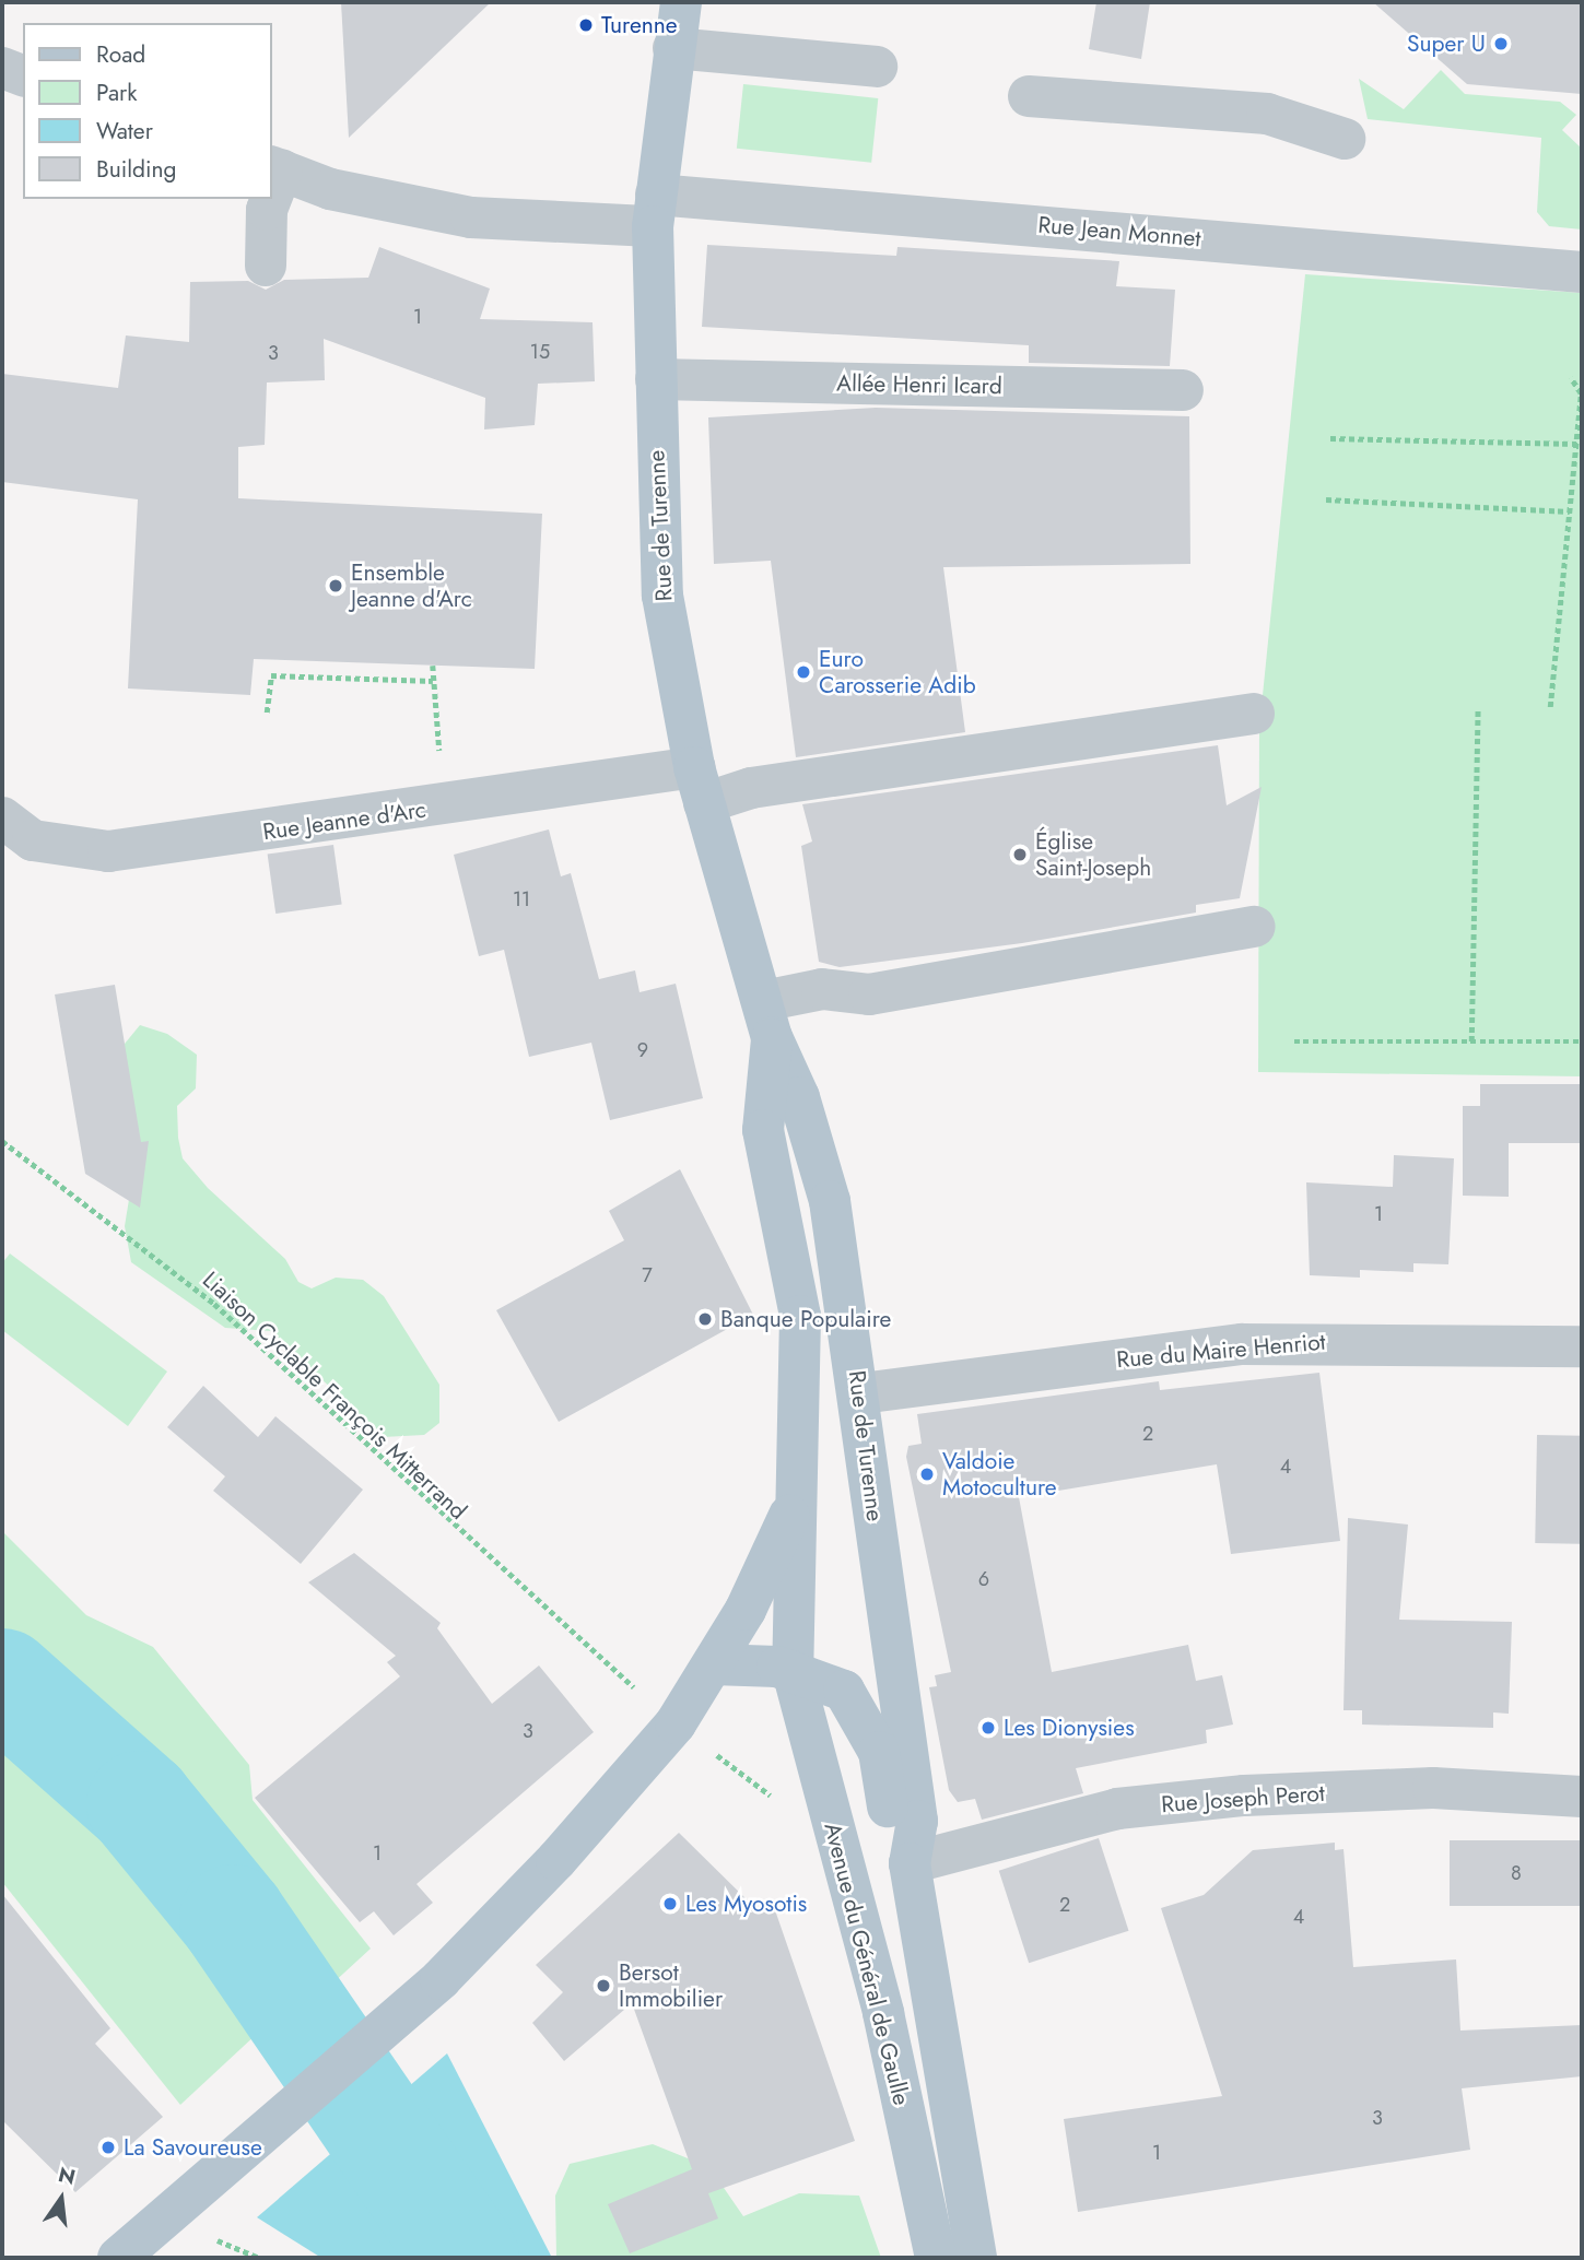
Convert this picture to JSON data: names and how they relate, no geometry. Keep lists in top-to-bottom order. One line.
{"streets":{"main road":["Rue de Turenne","Avenue du Général de Gaulle"],"street":["Rue Jean Monnet","Allée Henri Icard","Rue Jeanne d'Arc","Rue du Maire Henriot","Rue Joseph Perot"],"path":["Liaison Cyclable François Mitterrand"]},"crossings":[["Rue Jean Monnet","Rue de Turenne"],["Allée Henri Icard","Rue de Turenne"],["Rue de Turenne","Rue Jeanne d'Arc"],["Rue de Turenne","Rue du Maire Henriot"],["Rue de Turenne","Rue Joseph Perot"],["Rue de Turenne","Avenue du Général de Gaulle"]],"places":["Turenne","Super U","Ensemble Jeanne d'Arc","Euro Carosserie Adib","Église Saint-Joseph","Banque Populaire","Valdoie Motoculture","Les Dionysies","Les Myosotis","Bersot Immobilier","La Savoureuse"],"house_numbers":["1","15","3","11","9","1","7","2","4","6","3","1","8","2","4","3","1"],"legend":["Road","Park","Water","Building"],"north":"top"}
